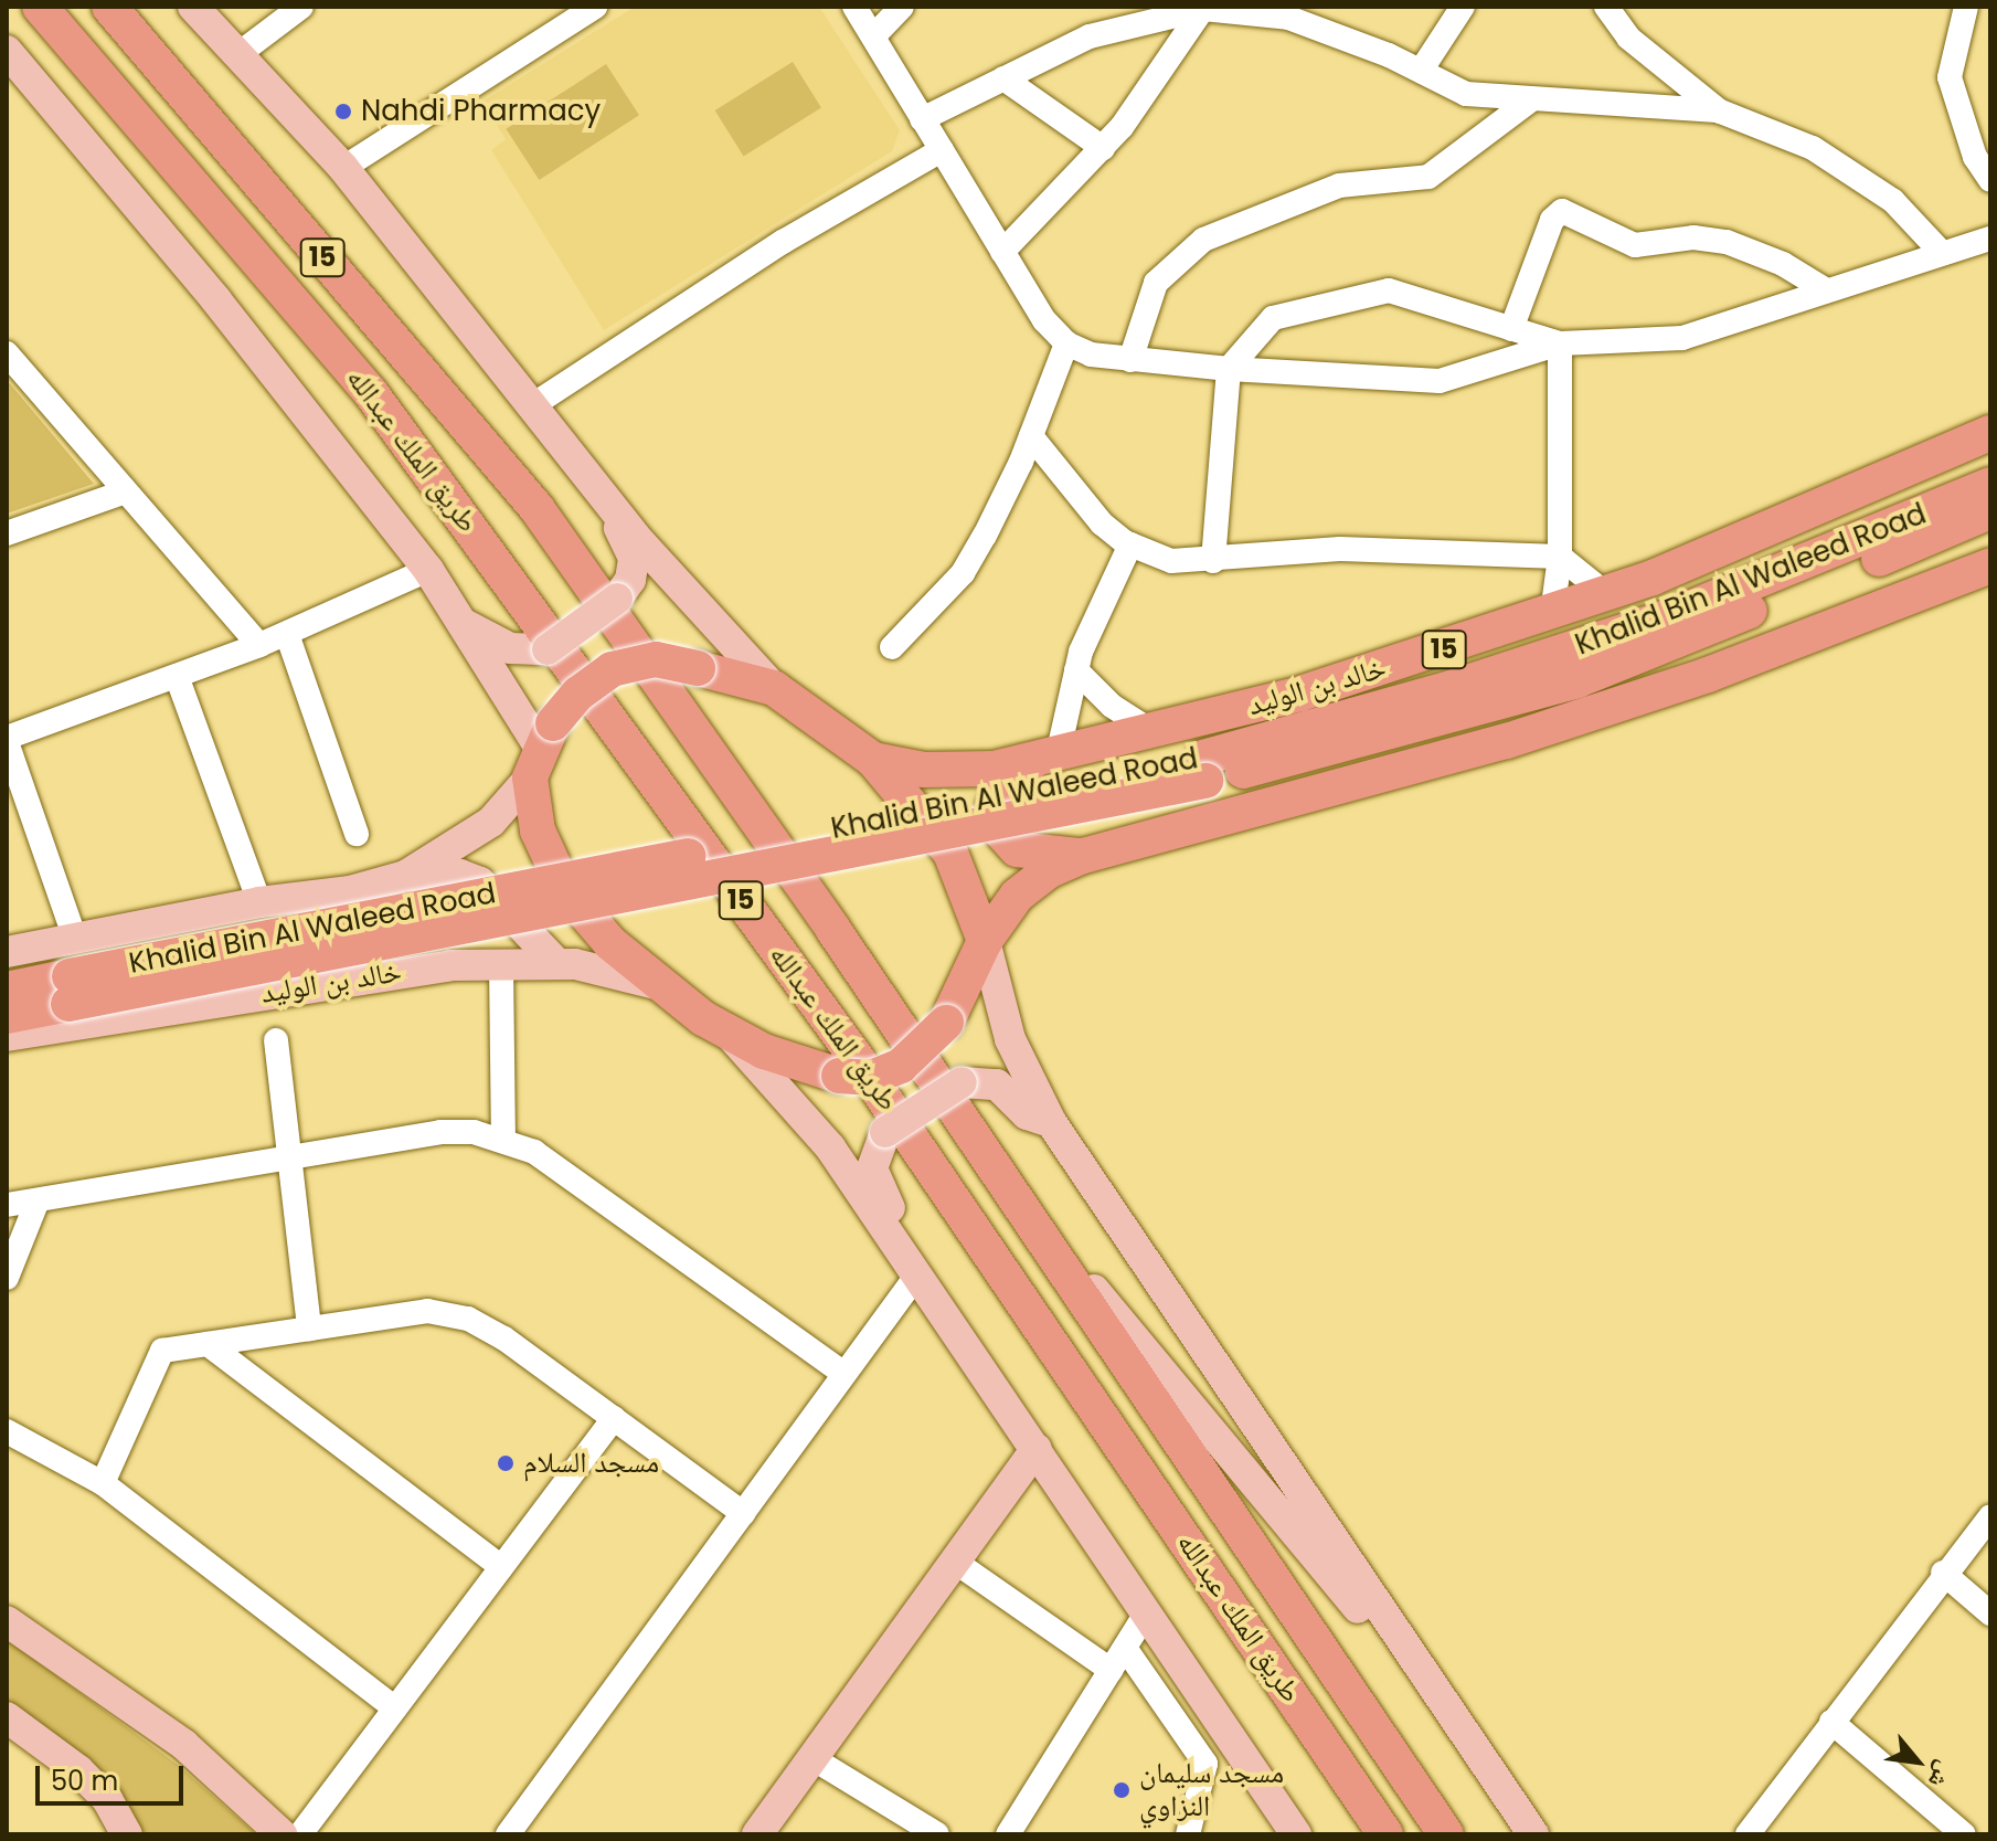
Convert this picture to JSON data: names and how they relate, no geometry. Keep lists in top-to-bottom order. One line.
{"streets":{"highway":["15","طريق الملك عبدالله","Khalid Bin Al Waleed Road","خالد بن الوليد"]},"crossings":[["15","خالد بن الوليد"]],"places":["Nahdi Pharmacy","مسجد السلام","مسجد سليمان النزاوي"],"scale_bar":"50 m","north":"bottom right"}
